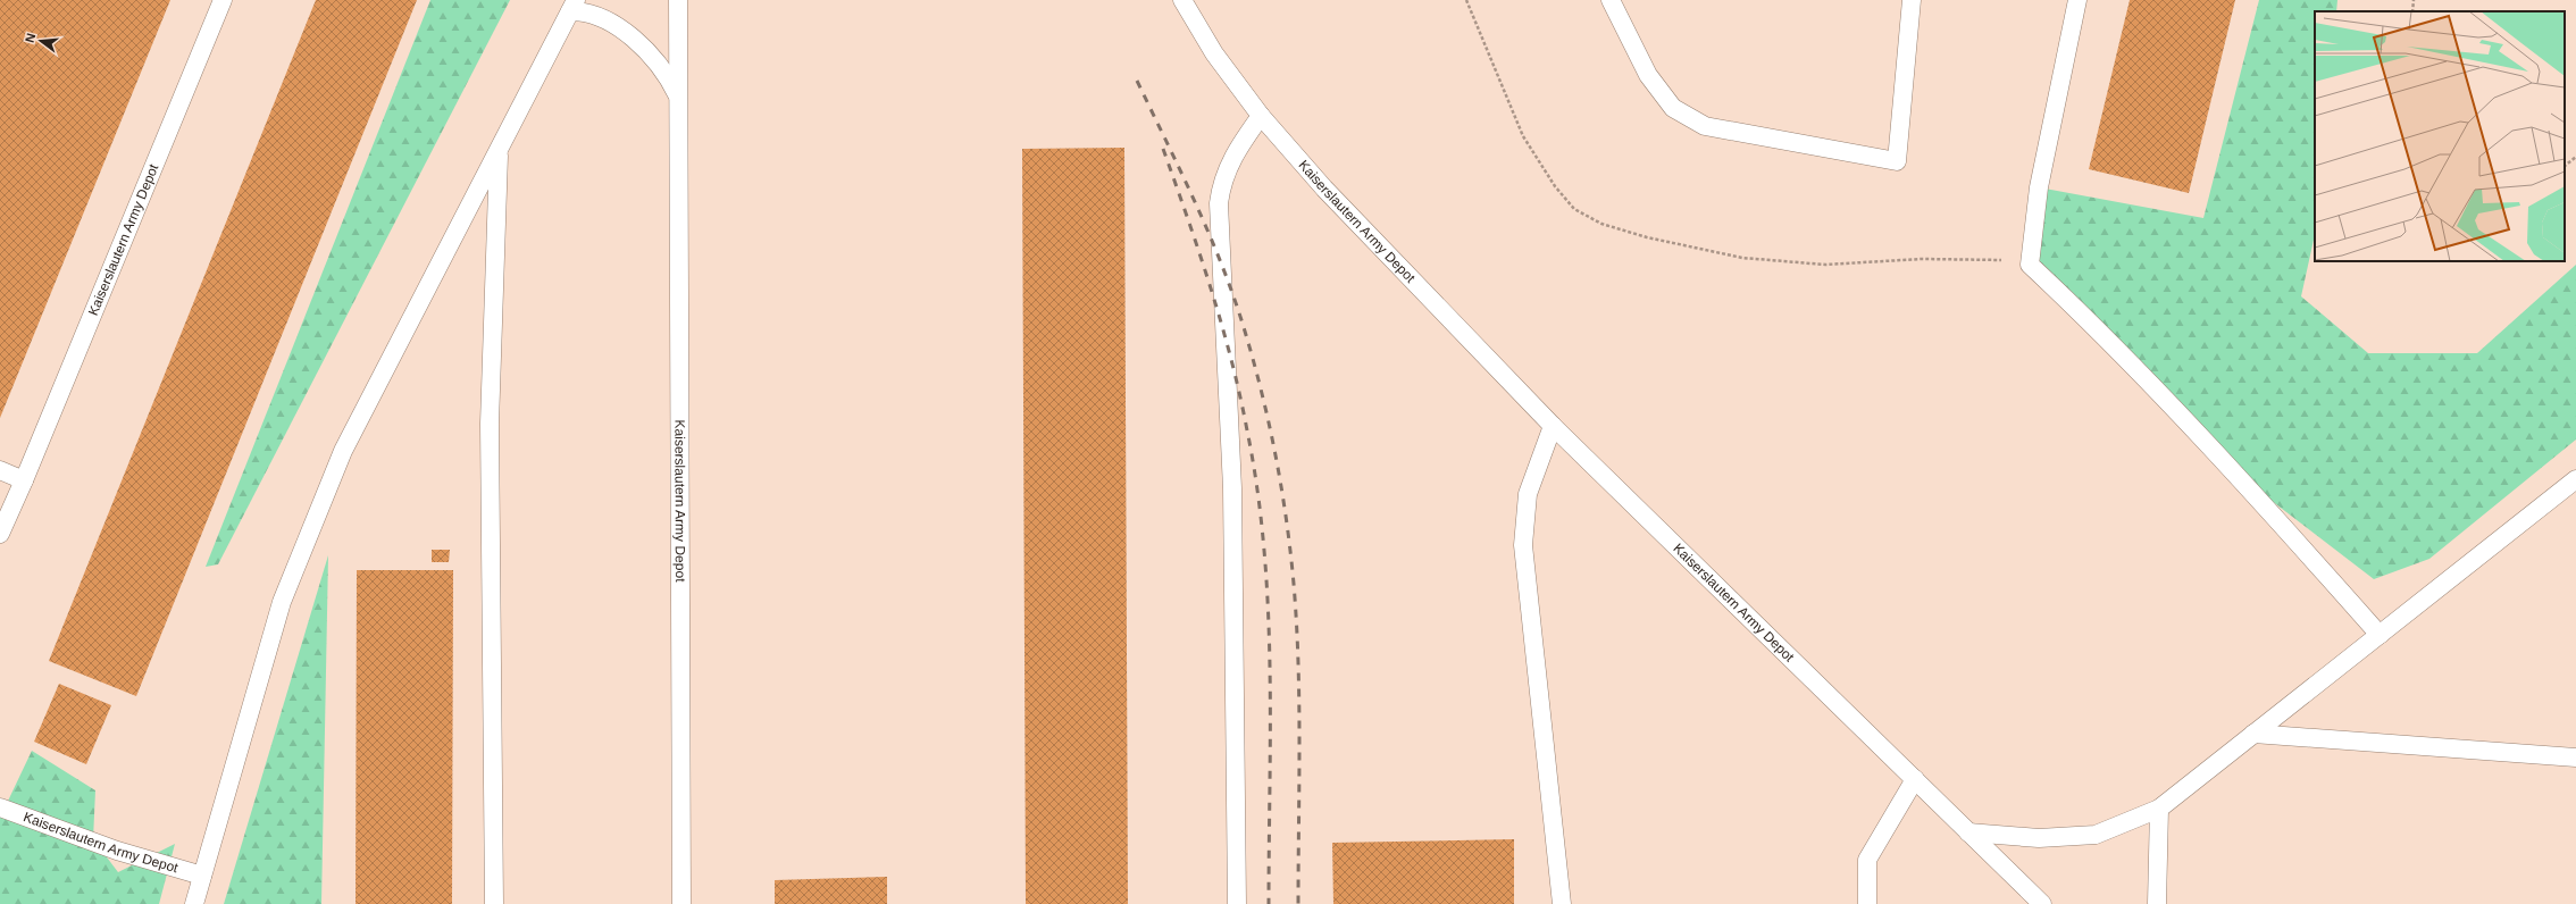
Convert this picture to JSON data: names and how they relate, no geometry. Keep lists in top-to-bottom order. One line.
{"streets":{"lane":["Kaiserslautern Army Depot"]},"north":"left"}
